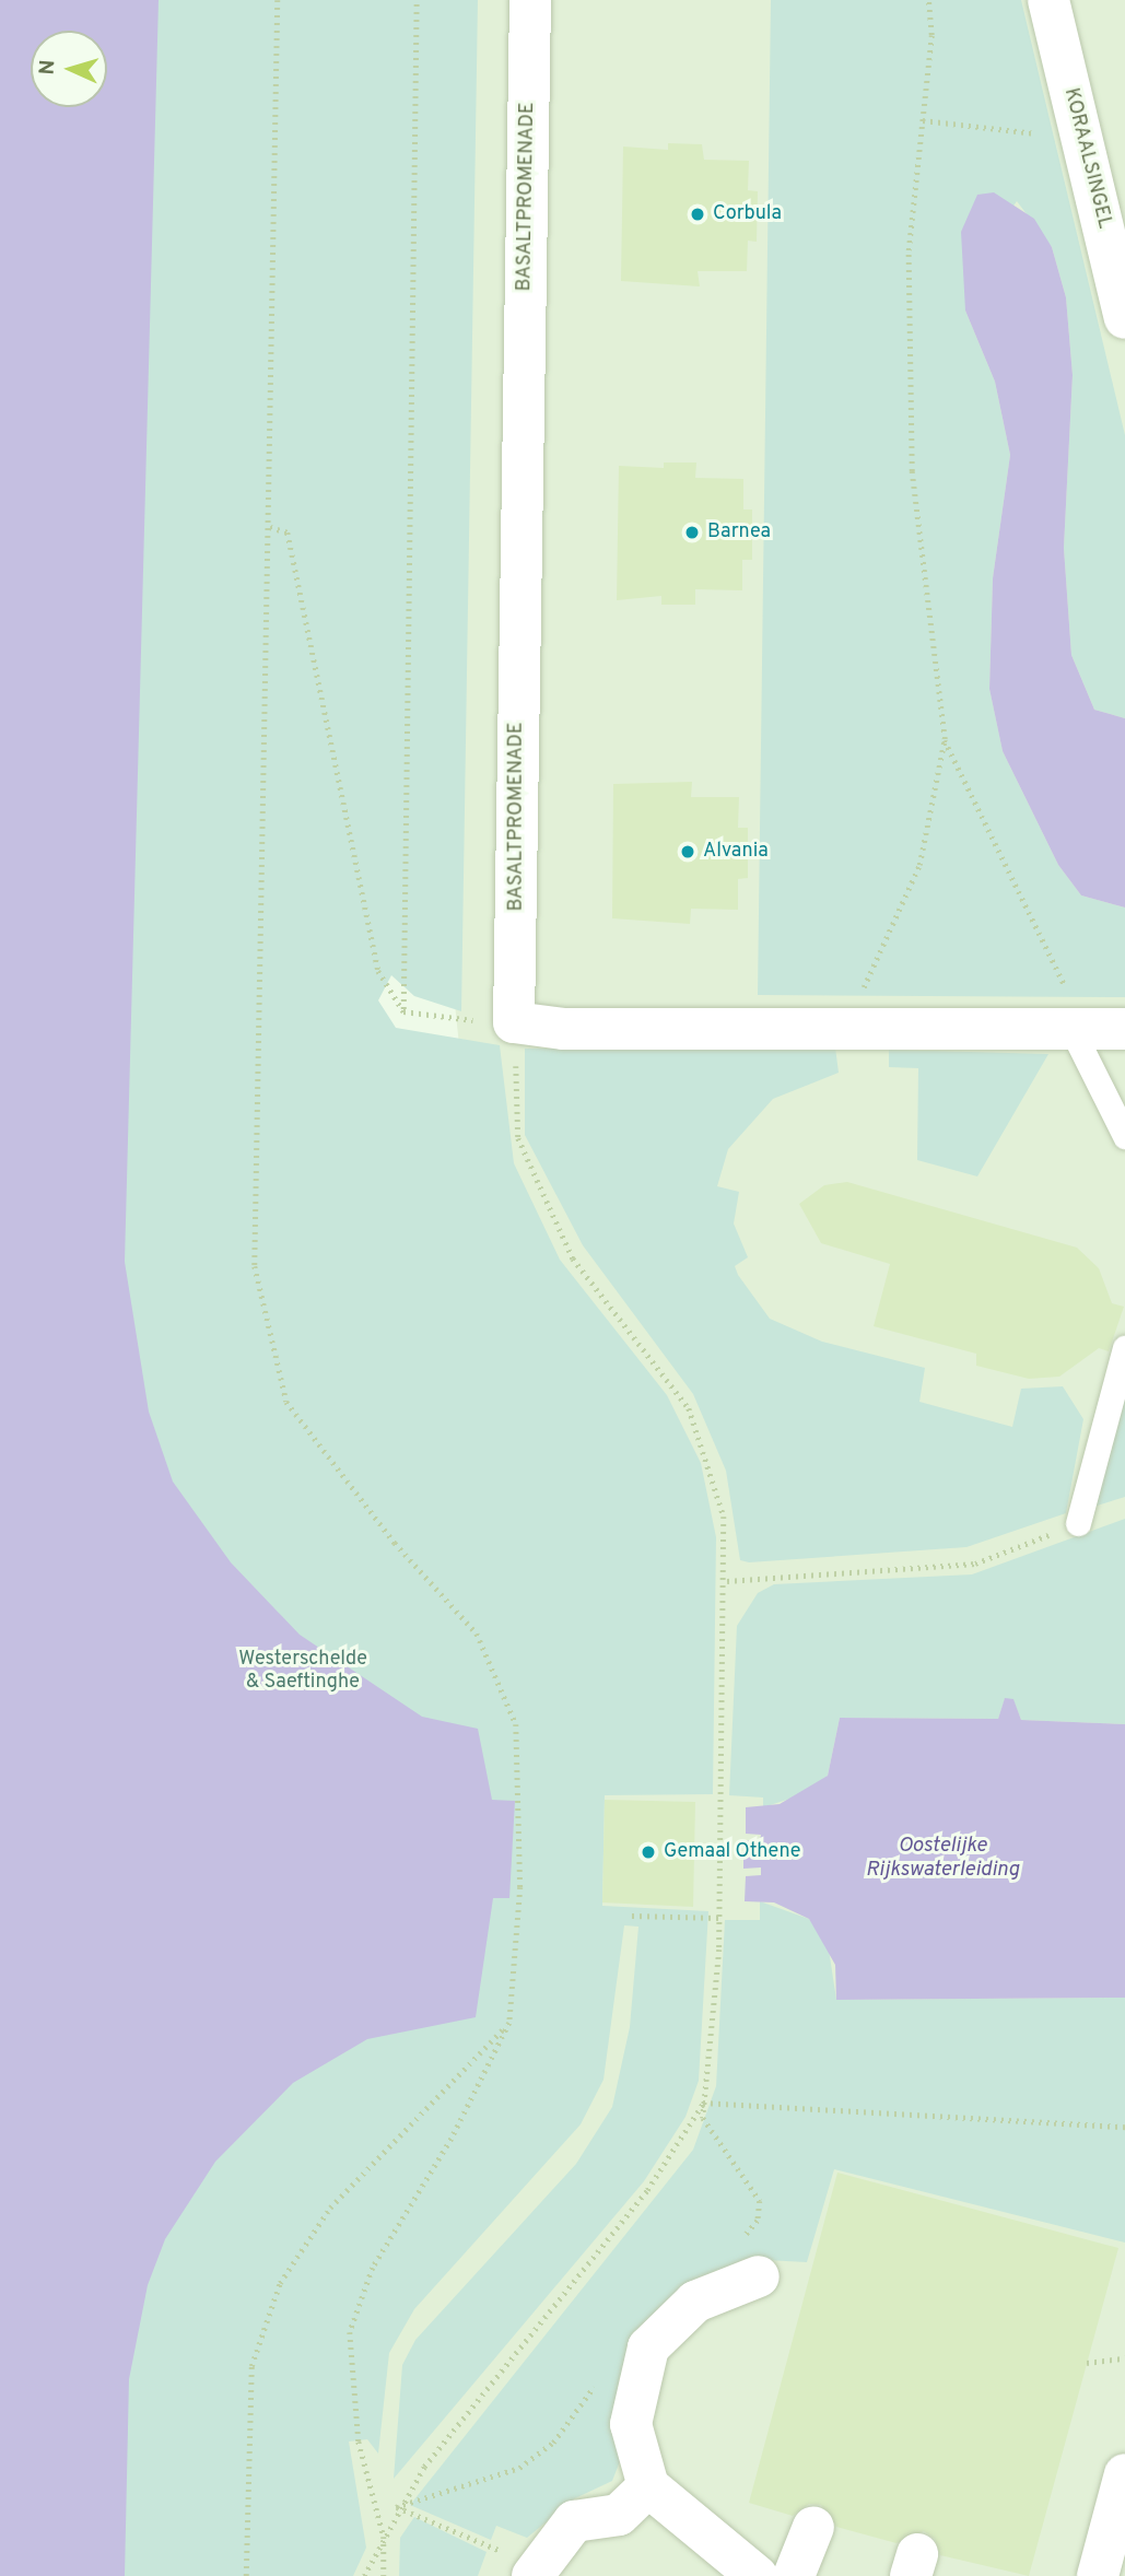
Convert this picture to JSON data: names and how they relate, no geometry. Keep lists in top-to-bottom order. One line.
{"streets":{"street":["KORAALSINGEL","BASALTPROMENADE"]},"water":["Oostelijke Rijkswaterleiding"],"parks":["Westerschelde & Saeftinghe"],"places":["Corbula","Barnea","Alvania","Gemaal Othene"],"north":"left"}
